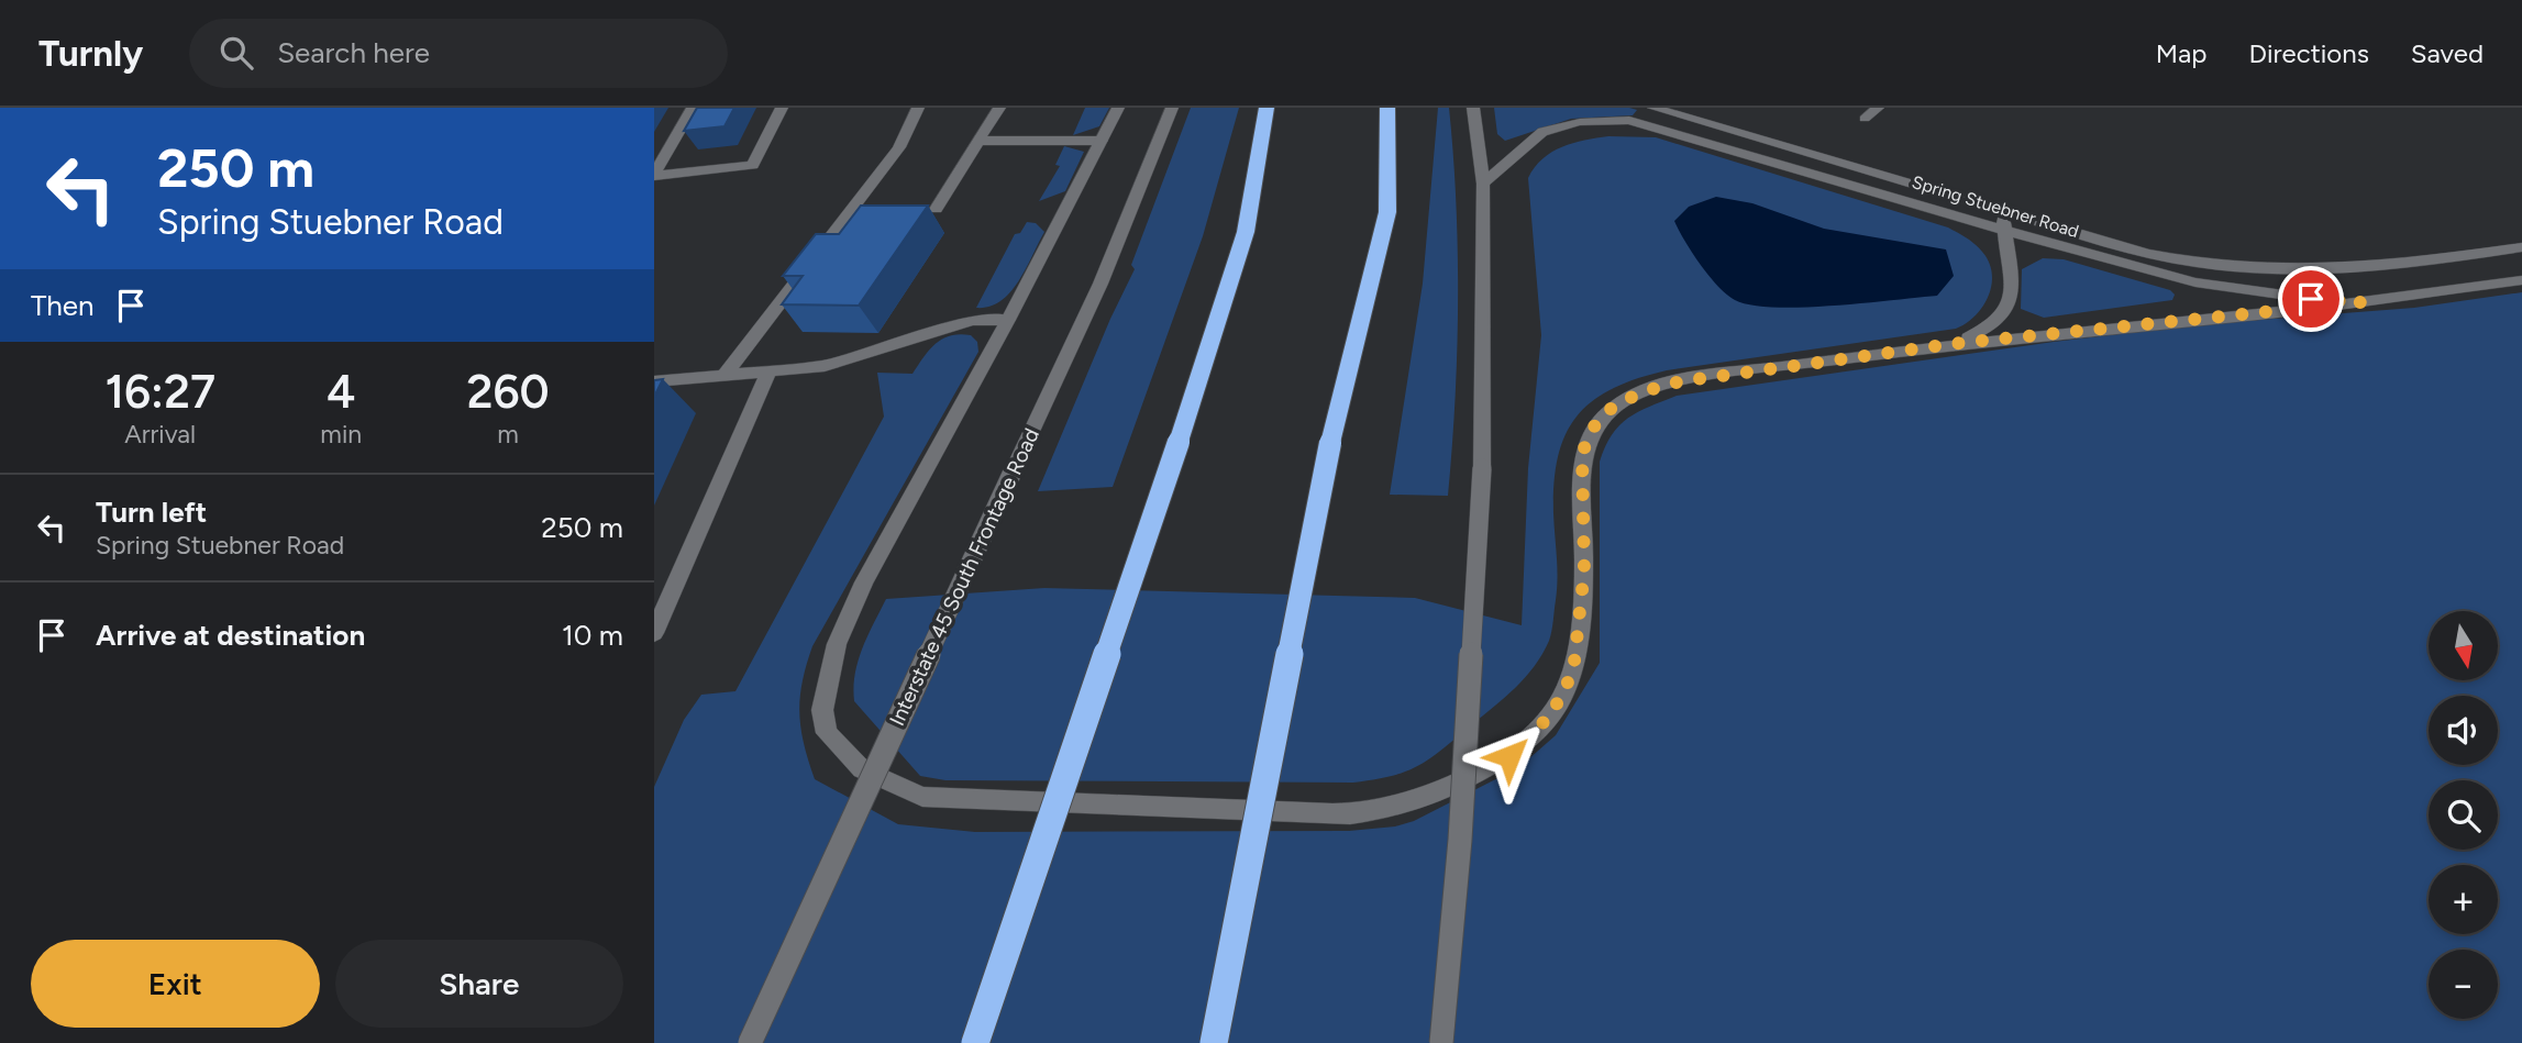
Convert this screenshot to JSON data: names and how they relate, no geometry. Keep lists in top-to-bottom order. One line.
{"streets":{"main road":["Spring Stuebner Road","Interstate 45 South Frontage Road"]},"north":"bottom","page":{"header":"Turnly","search":"Search here","nav":["Map","Directions","Saved"],"turn":["250 m","Spring Stuebner Road"],"then":"Then","eta":["16:27","Arrival","4","min","260","m"],"list":[{"name":"Turn left","note":"Spring Stuebner Road","value":"250 m"},{"name":"Arrive at destination","value":"10 m"}],"map_buttons":["+","−"],"buttons":["Exit","Share"]}}
